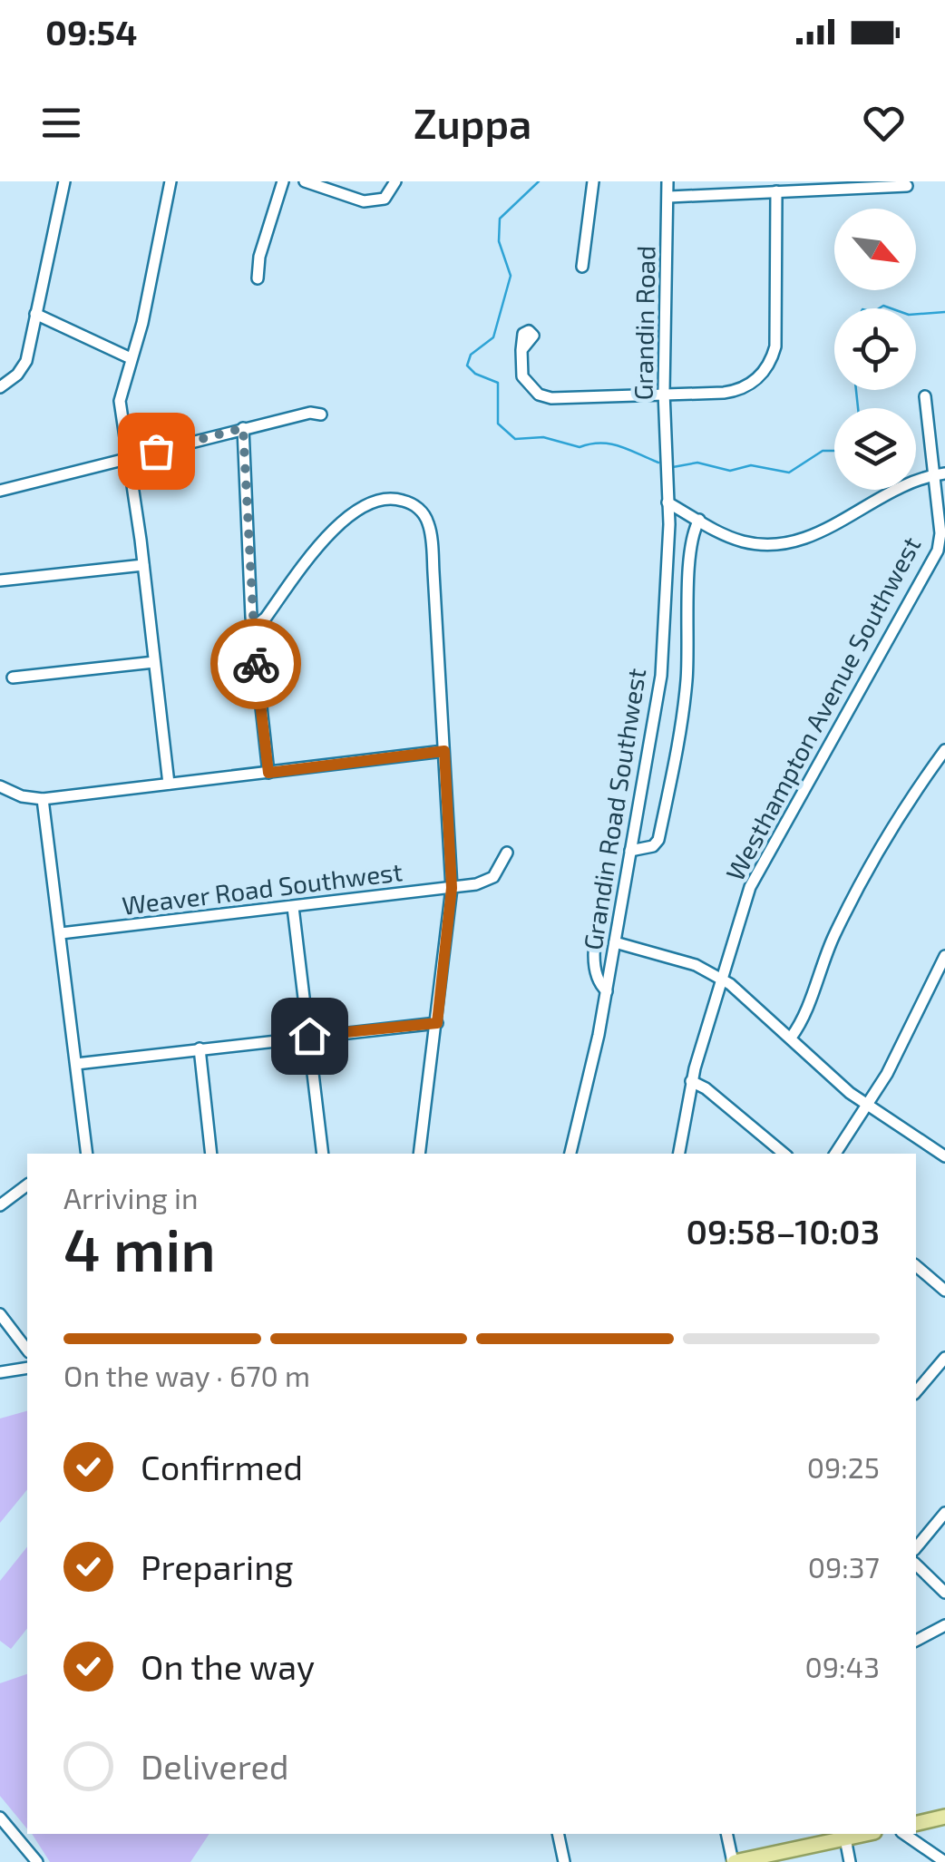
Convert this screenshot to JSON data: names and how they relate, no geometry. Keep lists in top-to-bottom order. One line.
{"streets":{"street":["Grandin Road","Westhampton Avenue Southwest","Grandin Road Southwest","Weaver Road Southwest"]},"crossings":[["Grandin Road","Grandin Road Southwest"]],"north":"bottom right","page":{"status":"09:54","header":"Zuppa","heading":["4 min","Arriving in","09:58–10:03"],"bar":"On the way · 670 m","list":[["Confirmed","09:25"],["Preparing","09:37"],["On the way","09:43"],"Delivered"]}}
